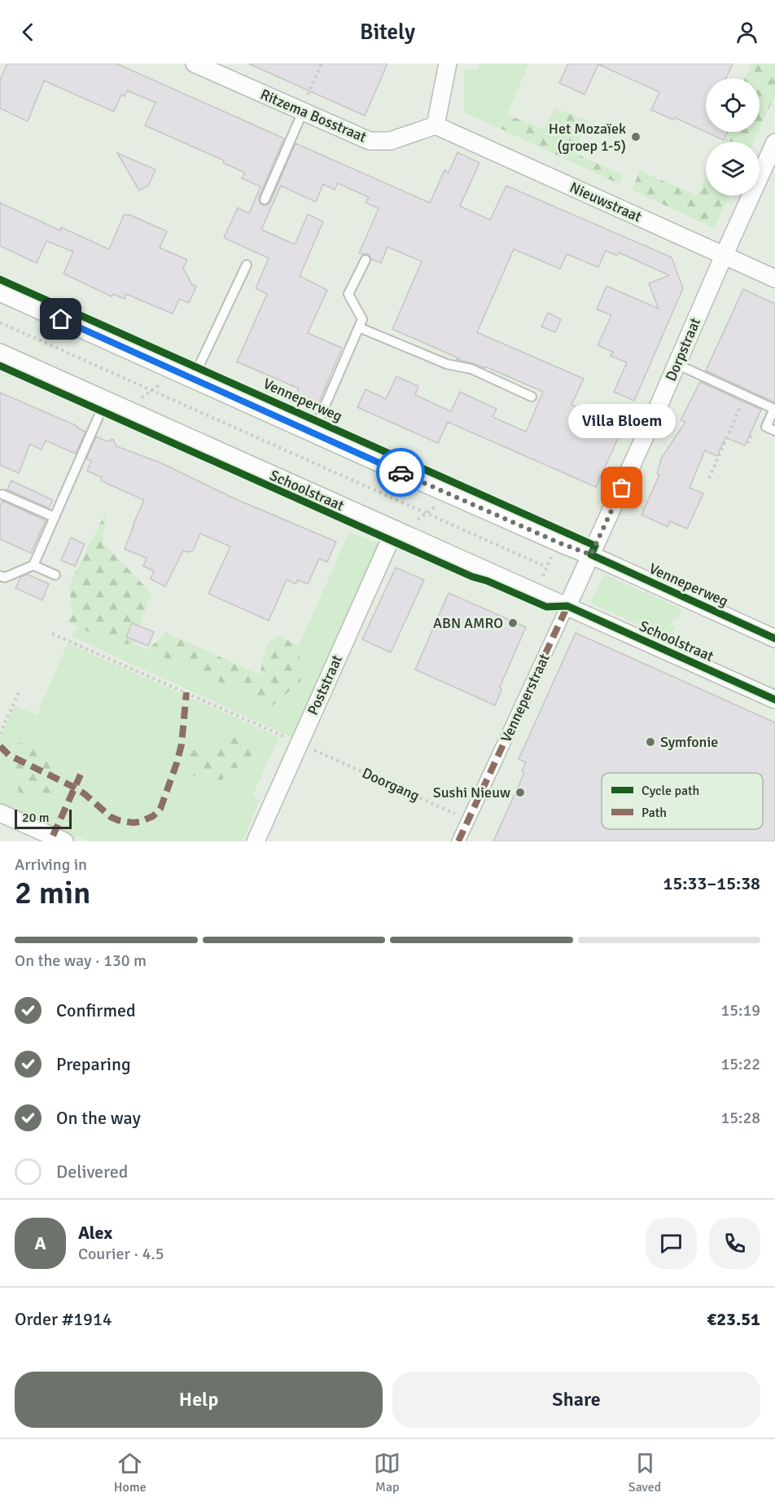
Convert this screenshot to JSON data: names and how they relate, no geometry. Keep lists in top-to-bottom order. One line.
{"streets":{"street":["Ritzema Bosstraat","Nieuwstraat","Dorpstraat","Venneperweg","Schoolstraat","Poststraat","Venneperstraat"],"path":["Doorgang"]},"crossings":[["Ritzema Bosstraat","Nieuwstraat"],["Nieuwstraat","Dorpstraat"],["Dorpstraat","Venneperweg"],["Dorpstraat","Venneperstraat"],["Venneperweg","Venneperstraat"],["Schoolstraat","Poststraat"],["Schoolstraat","Venneperstraat"],["Venneperstraat","Doorgang"]],"places":["Het Mozaïek (groep 1-5)","Villa Bloem","ABN AMRO","Symfonie","Sushi Nieuw"],"legend":["Cycle path","Path"],"scale_bar":"20 m","page":{"header":"Bitely","bubble":"Villa Bloem","scale":"20 m","heading":["2 min","Arriving in","15:33–15:38"],"panel":["Alex","Courier · 4.5","Order #1914","€23.51"],"bar":"On the way · 130 m","list":[["Confirmed","15:19"],["Preparing","15:22"],["On the way","15:28"],"Delivered"],"round":"A","buttons":["Help","Share"],"tabs":["Home","Map","Saved"]}}
